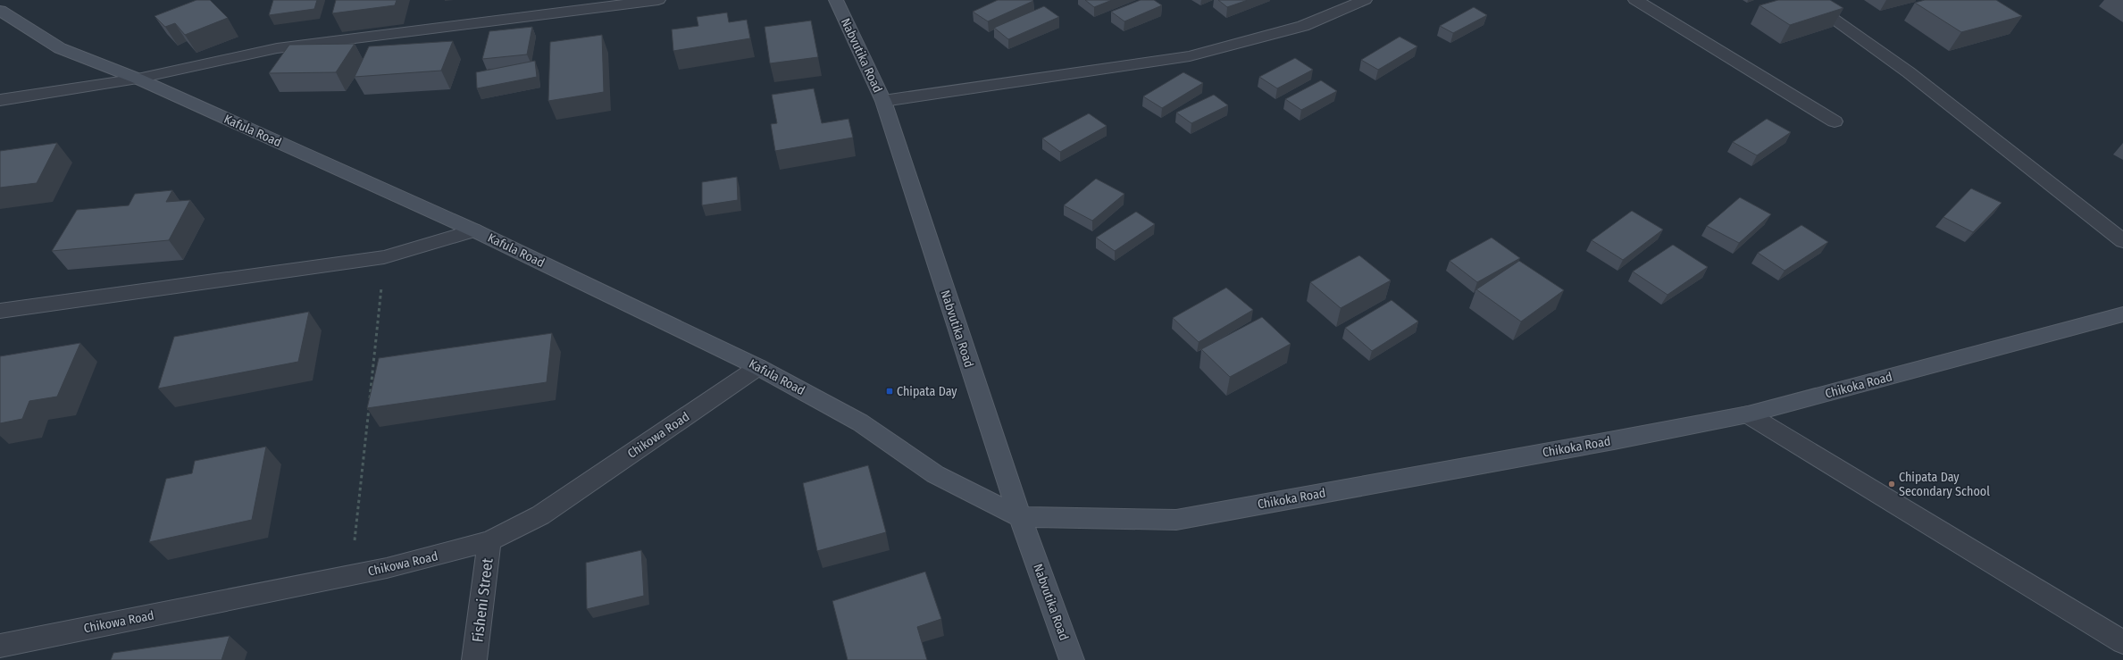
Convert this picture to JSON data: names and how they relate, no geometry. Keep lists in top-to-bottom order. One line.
{"streets":{"street":["Nabvutika Road","Kafula Road","Chikoka Road","Chikowa Road","Fisheni Street"]},"crossings":[["Nabvutika Road","Kafula Road"],["Nabvutika Road","Chikoka Road"],["Kafula Road","Chikoka Road"],["Kafula Road","Chikowa Road"],["Chikowa Road","Fisheni Street"]],"places":{"transit":["Chipata Day"],"other":["Chipata Day Secondary School"]}}
